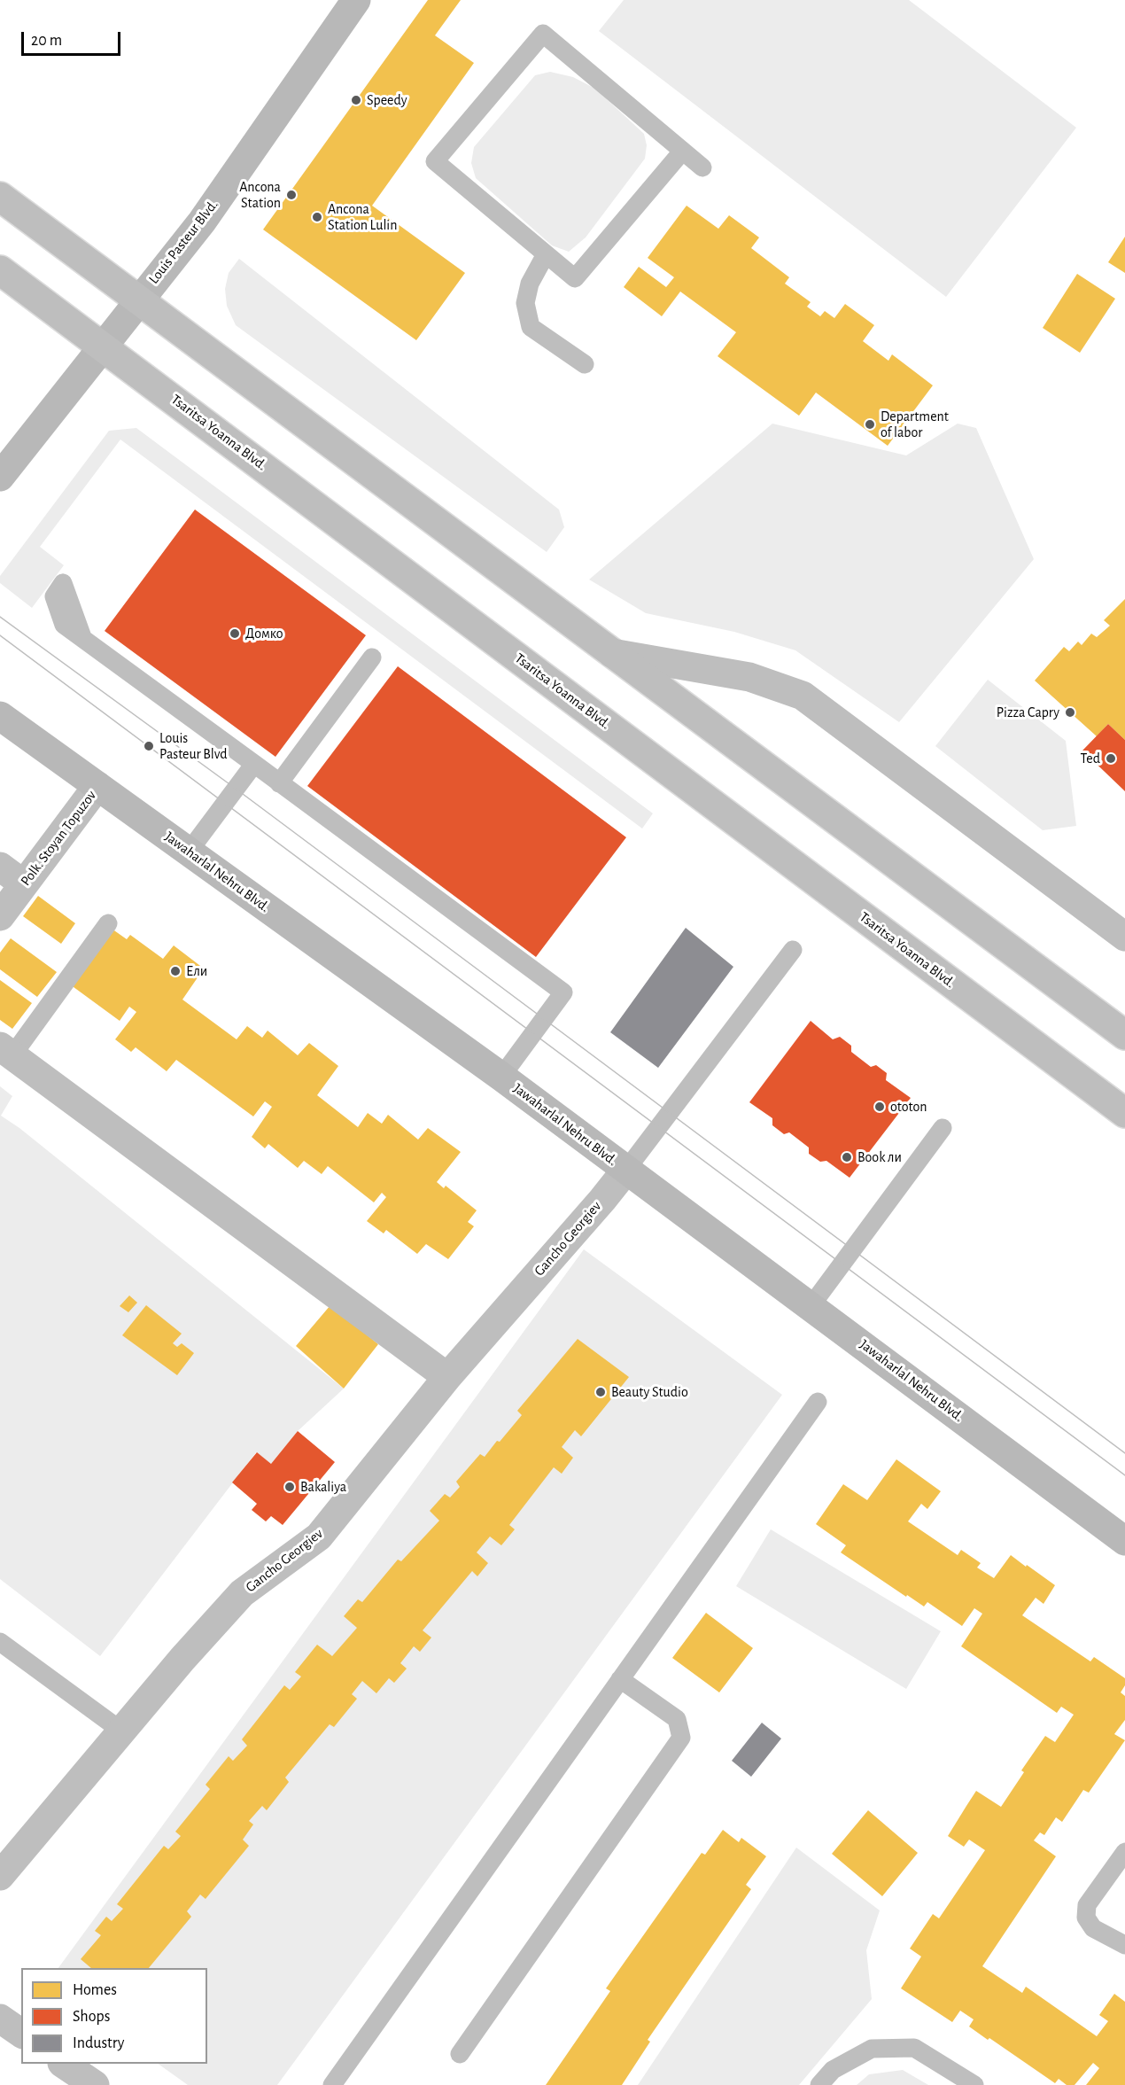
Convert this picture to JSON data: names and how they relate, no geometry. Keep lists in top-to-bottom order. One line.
{"streets":{"main road":["Tsaritsa Yoanna Blvd.","Polk. Stoyan Topuzov","Gancho Georgiev"],"street":["Louis Pasteur Blvd.","Jawaharlal Nehru Blvd."]},"crossings":[["Louis Pasteur Blvd.","Tsaritsa Yoanna Blvd."],["Polk. Stoyan Topuzov","Jawaharlal Nehru Blvd."],["Jawaharlal Nehru Blvd.","Gancho Georgiev"]],"places":["Speedy","Ancona Station","Ancona Station Lulin","Department of labor","Домко","Pizza Capry","Louis Pasteur Blvd","Ted","Ели","ototon","Book ли","Beauty Studio","Bakaliya"],"legend":["Homes","Shops","Industry"],"scale_bar":"20 m"}
